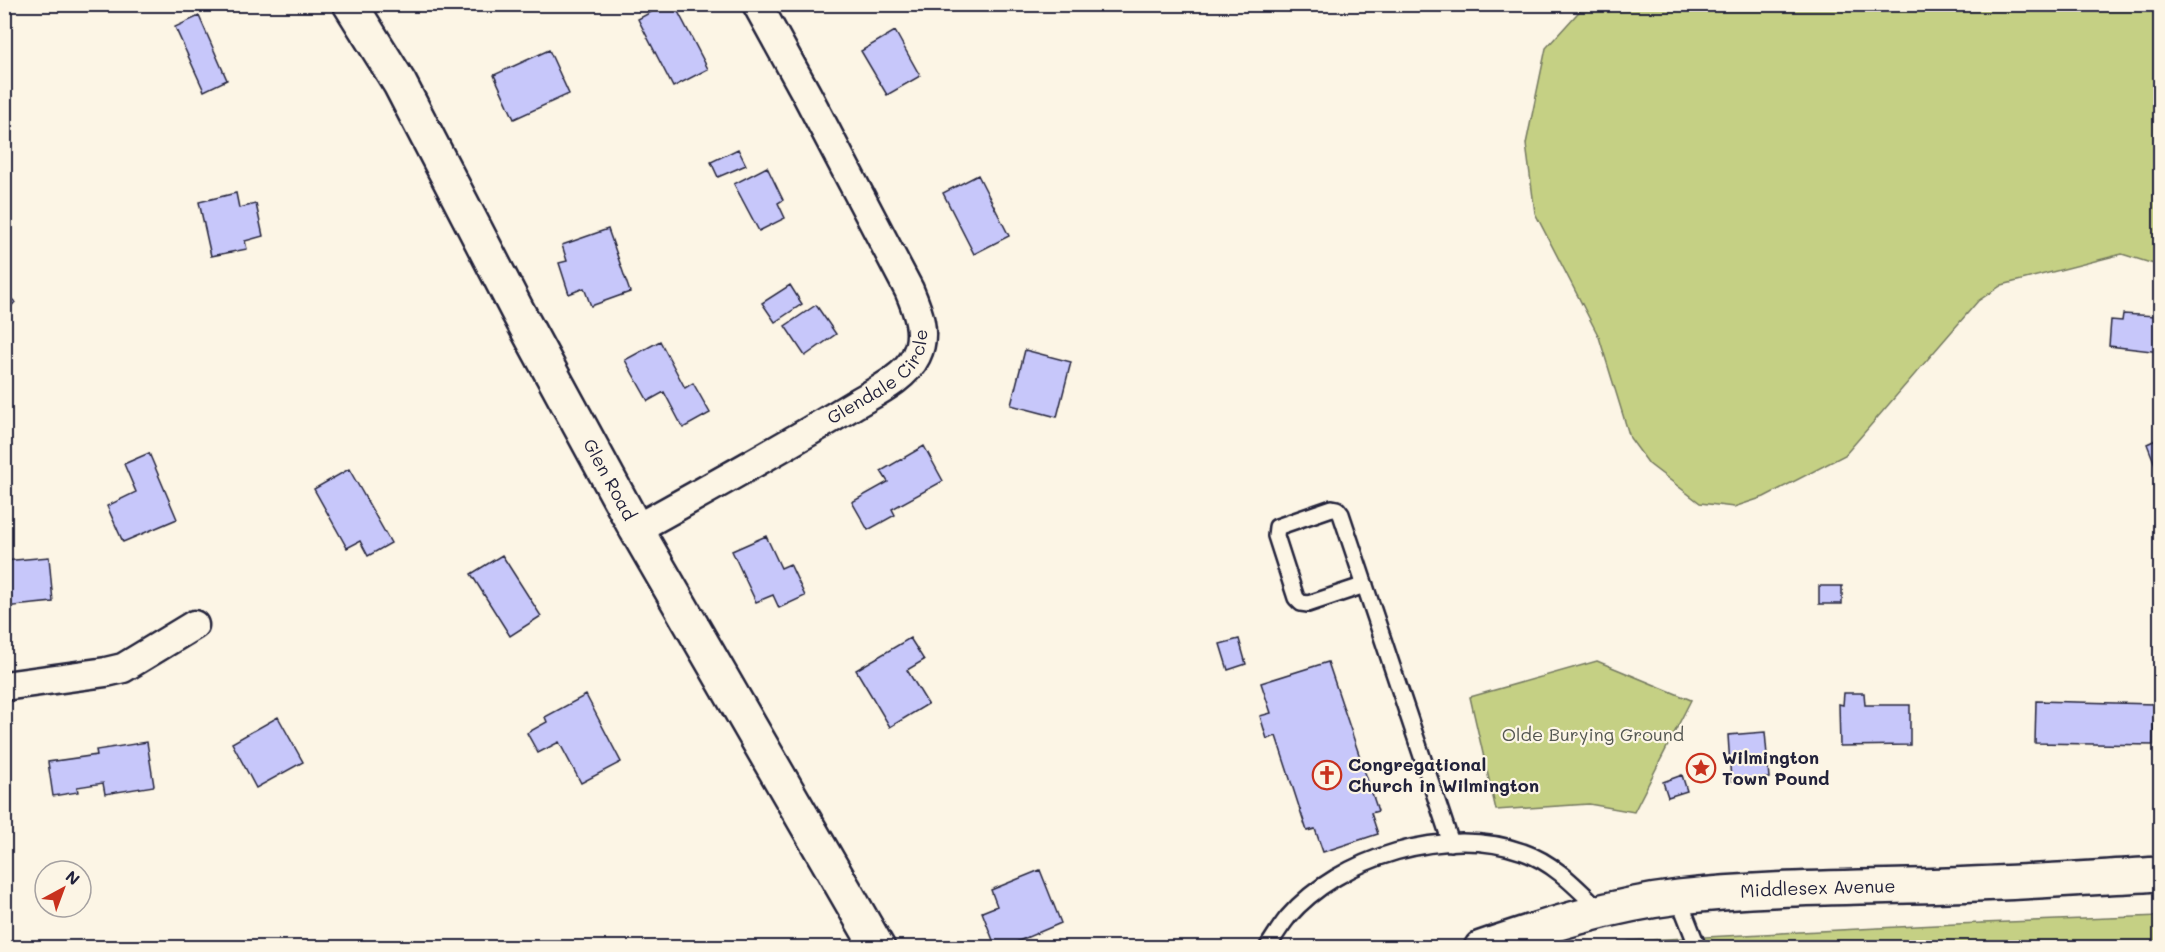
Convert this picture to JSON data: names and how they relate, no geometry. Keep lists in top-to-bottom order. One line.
{"streets":{"street":["Glendale Circle","Glen Road","Middlesex Avenue"]},"crossings":[["Glendale Circle","Glen Road"]],"parks":["Olde Burying Ground"],"places":{"place":["Wilmington Town Pound"],"church":["Congregational Church in Wilmington"]},"north":"top right"}
